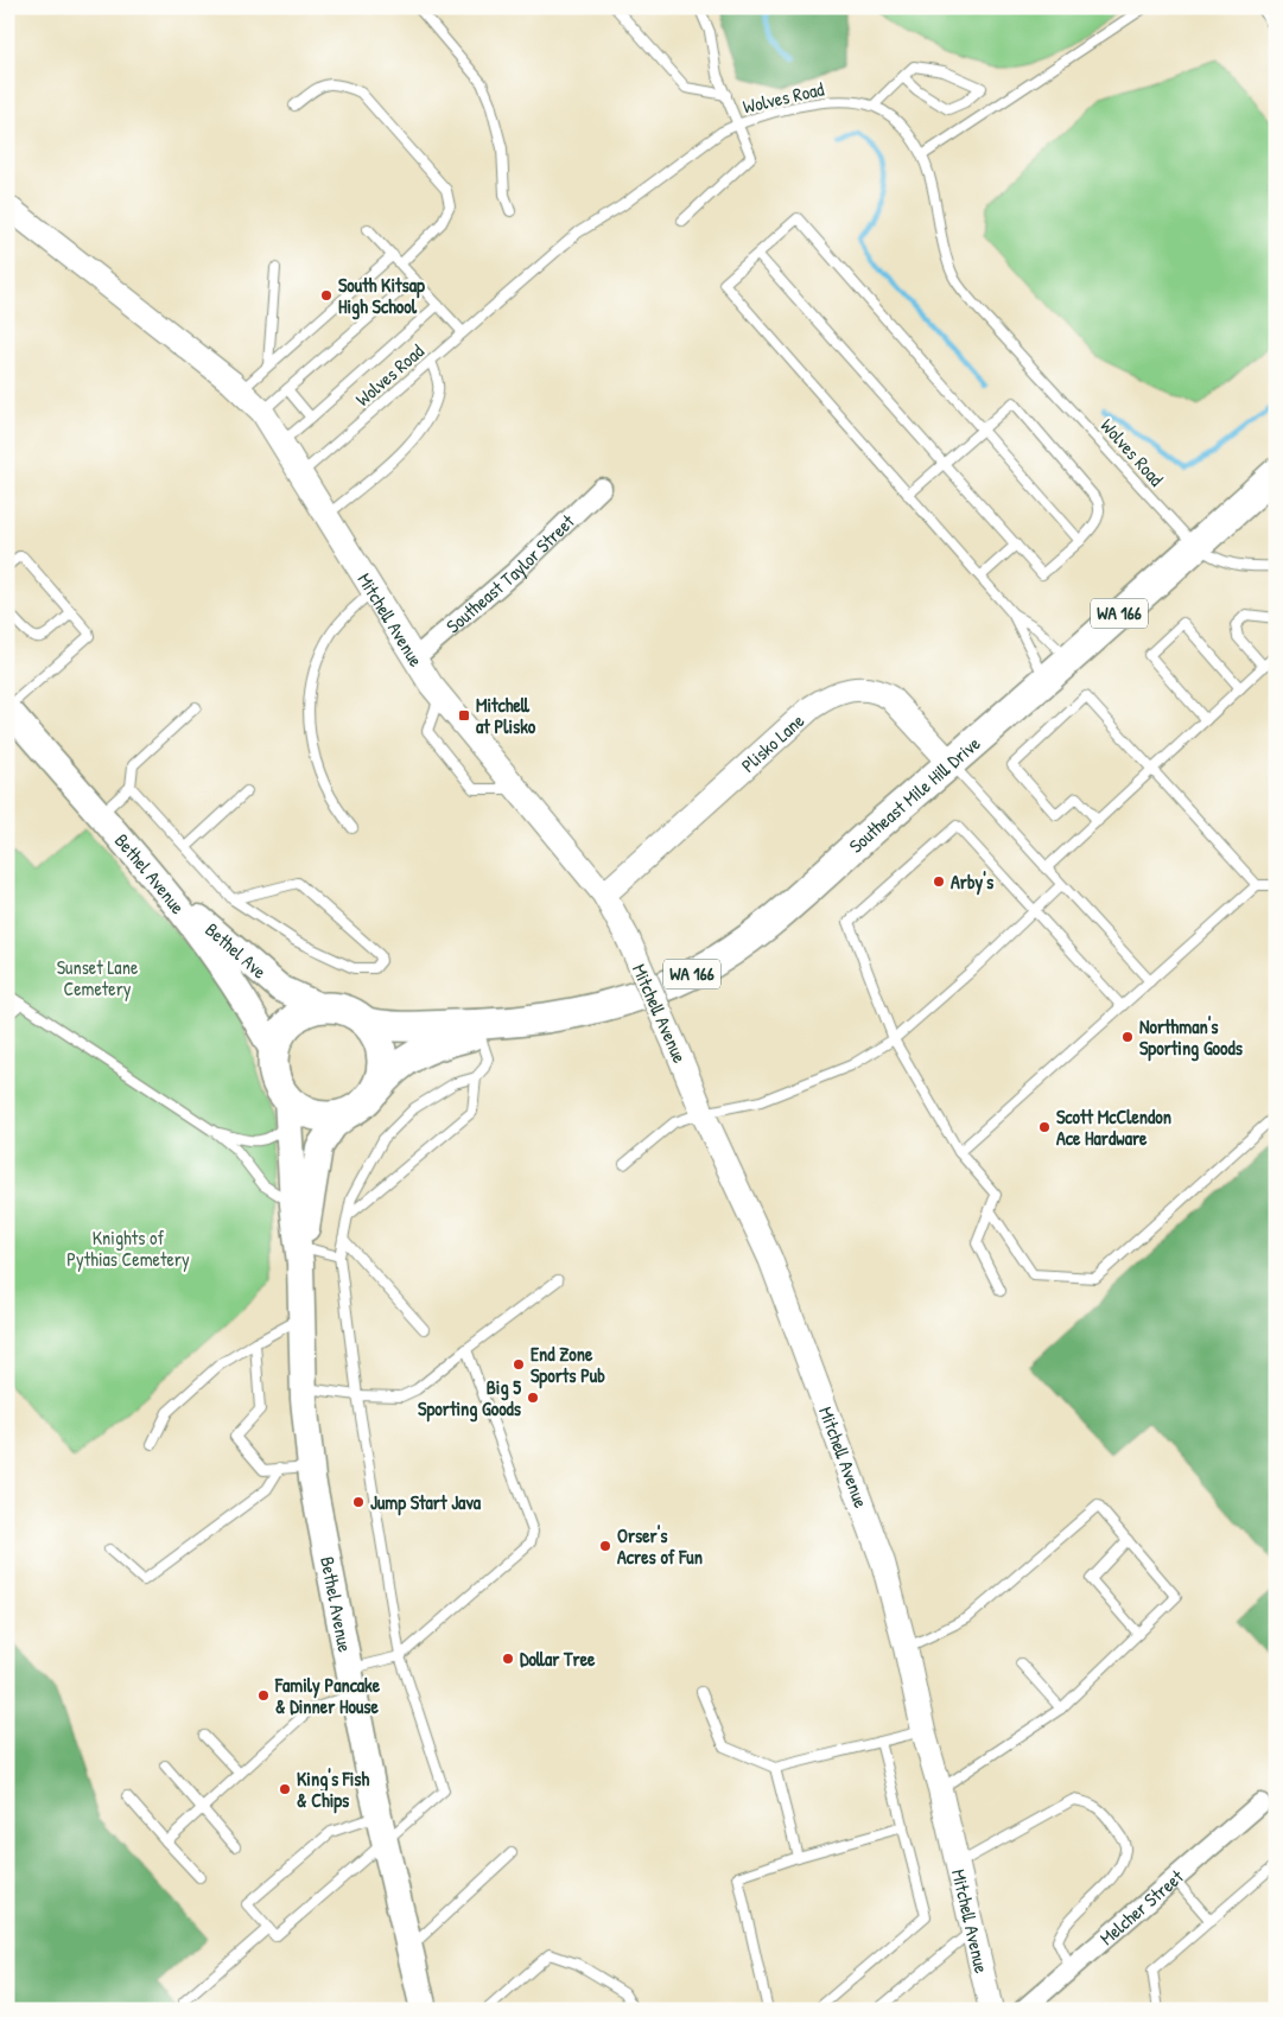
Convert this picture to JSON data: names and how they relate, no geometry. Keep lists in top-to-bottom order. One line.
{"streets":{"main road":["WA 166","Southeast Mile Hill Drive","Bethel Avenue","Bethel Ave"],"street":["Southeast Taylor Street","Mitchell Avenue","Plisko Lane","Melcher Street"],"lane":["Wolves Road"]},"crossings":[["Wolves Road","Mitchell Avenue"],["Wolves Road","Southeast Mile Hill Drive"],["Southeast Taylor Street","Mitchell Avenue"],["WA 166","Southeast Mile Hill Drive"],["WA 166","Bethel Avenue"],["WA 166","Bethel Ave"],["Mitchell Avenue","Plisko Lane"],["Plisko Lane","Southeast Mile Hill Drive"],["Southeast Mile Hill Drive","Bethel Avenue"],["Southeast Mile Hill Drive","Bethel Ave"],["Bethel Avenue","Bethel Ave"]],"parks":["Sunset Lane Cemetery","Knights of Pythias Cemetery"],"places":{"other":["South Kitsap High School","Arby's","Northman's Sporting Goods","Scott McClendon Ace Hardware","End Zone Sports Pub","Big 5 Sporting Goods","Jump Start Java","Orser's Acres of Fun","Dollar Tree","Family Pancake & Dinner House","King's Fish & Chips"],"transit":["Mitchell at Plisko"]}}
